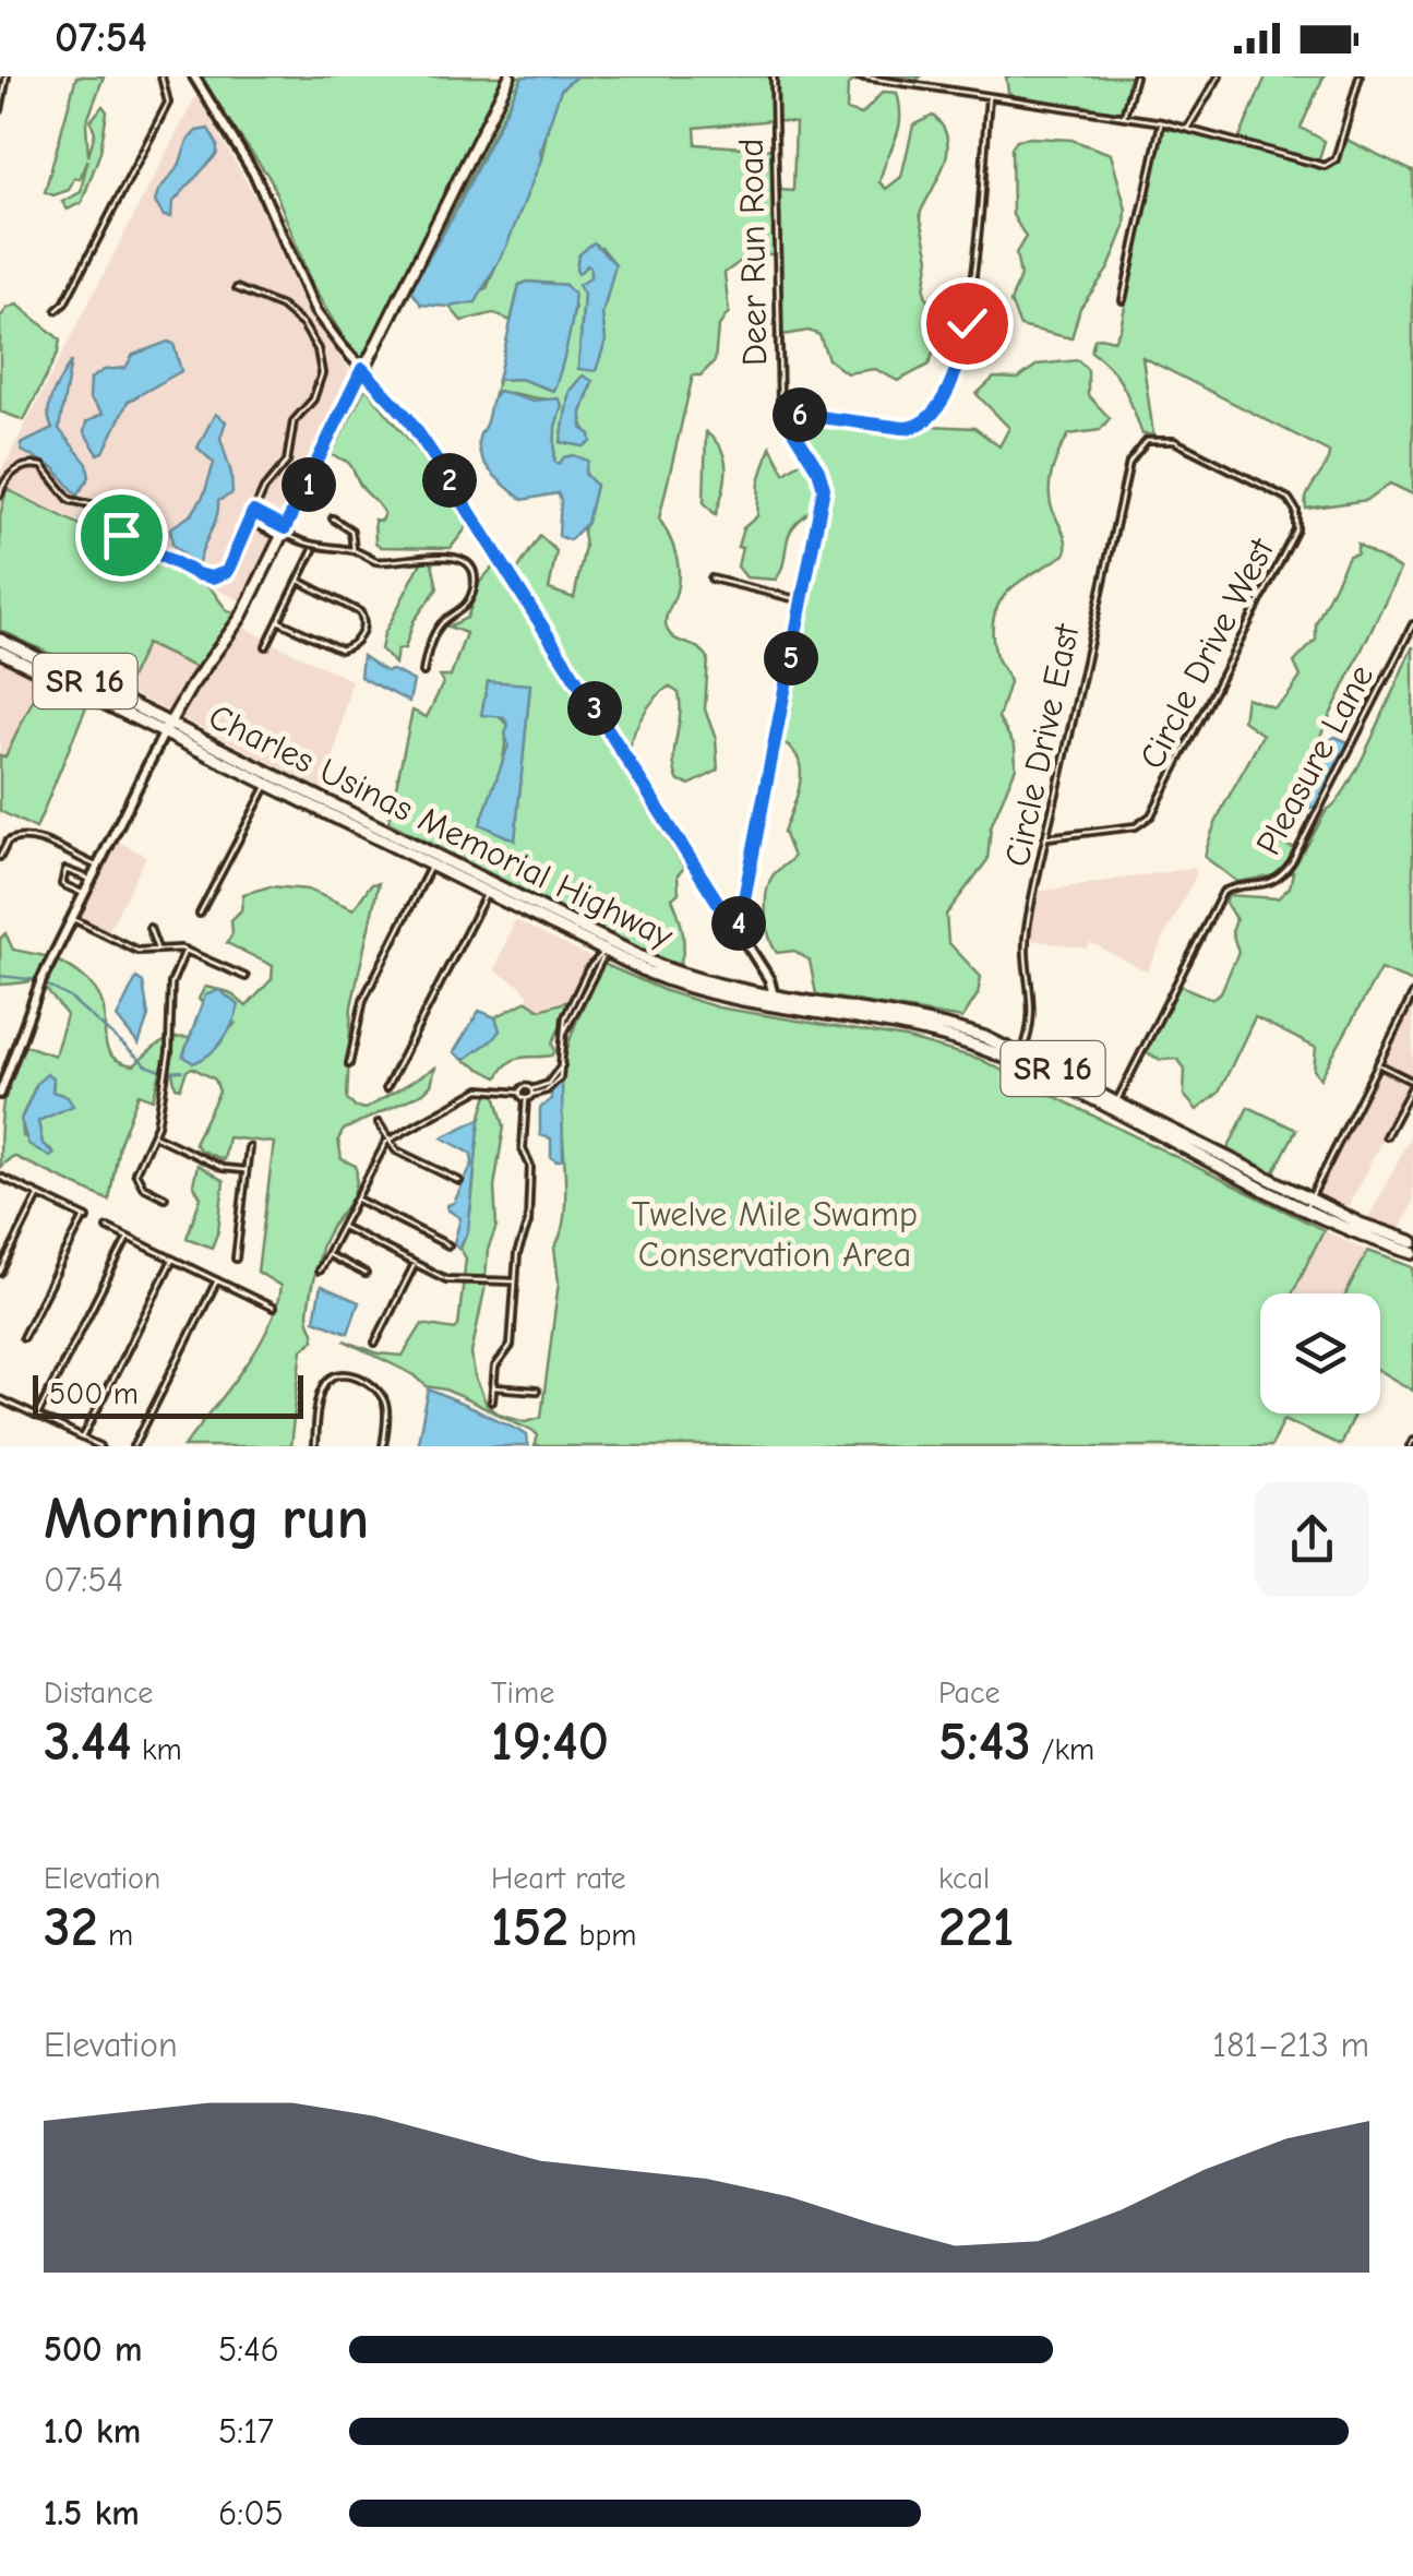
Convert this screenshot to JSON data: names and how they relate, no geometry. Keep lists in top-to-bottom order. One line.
{"streets":{"highway":["SR 16","Charles Usinas Memorial Highway"],"street":["Deer Run Road","Circle Drive West","Circle Drive East","Pleasure Lane"]},"crossings":[["Circle Drive West","Circle Drive East"],["Circle Drive East","Charles Usinas Memorial Highway"],["Pleasure Lane","Charles Usinas Memorial Highway"]],"parks":["Twelve Mile Swamp Conservation Area"],"scale_bar":"500 m","page":{"status":"07:54","pins":["6","2","1","5","3","4"],"scale":"500 m","heading":["Morning run","07:54"],"stats":[["Distance","3.44 km"],["Time","19:40"],["Pace","5:43 /km"],["Elevation","32 m"],["Heart rate","152 bpm"],["kcal","221"]],"chart":["Elevation","181–213 m"],"list":[{"name":"500 m","note":"5:46"},{"name":"1.0 km","note":"5:17"},{"name":"1.5 km","note":"6:05"}]}}
